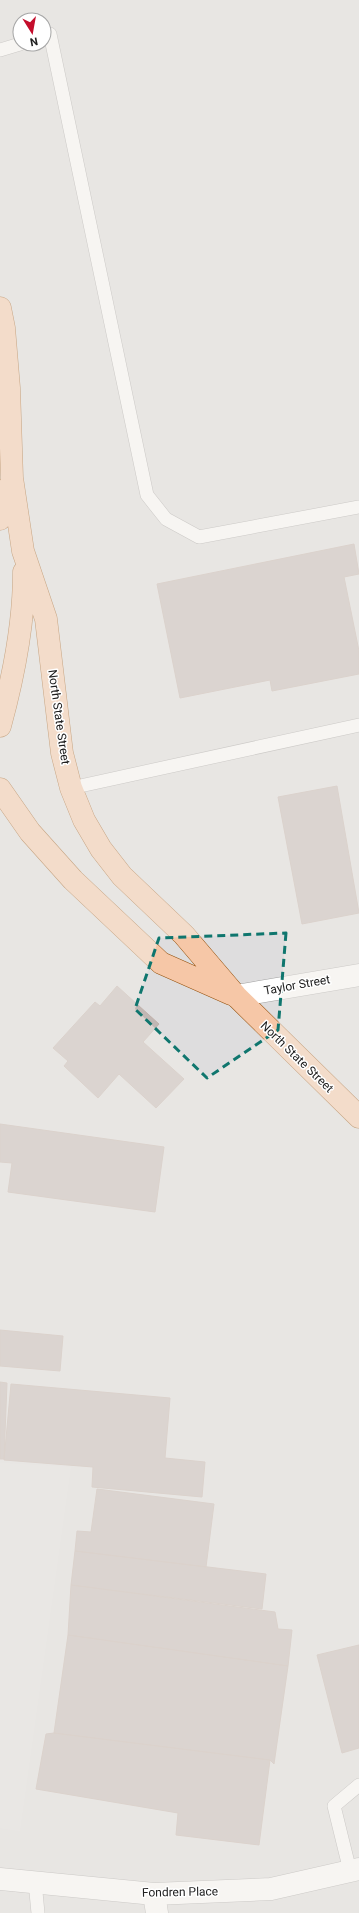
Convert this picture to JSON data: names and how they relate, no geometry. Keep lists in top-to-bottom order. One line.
{"streets":{"main road":["North State Street"],"street":["Taylor Street","Fondren Place"]},"crossings":[["North State Street","Taylor Street"]],"north":"bottom"}
